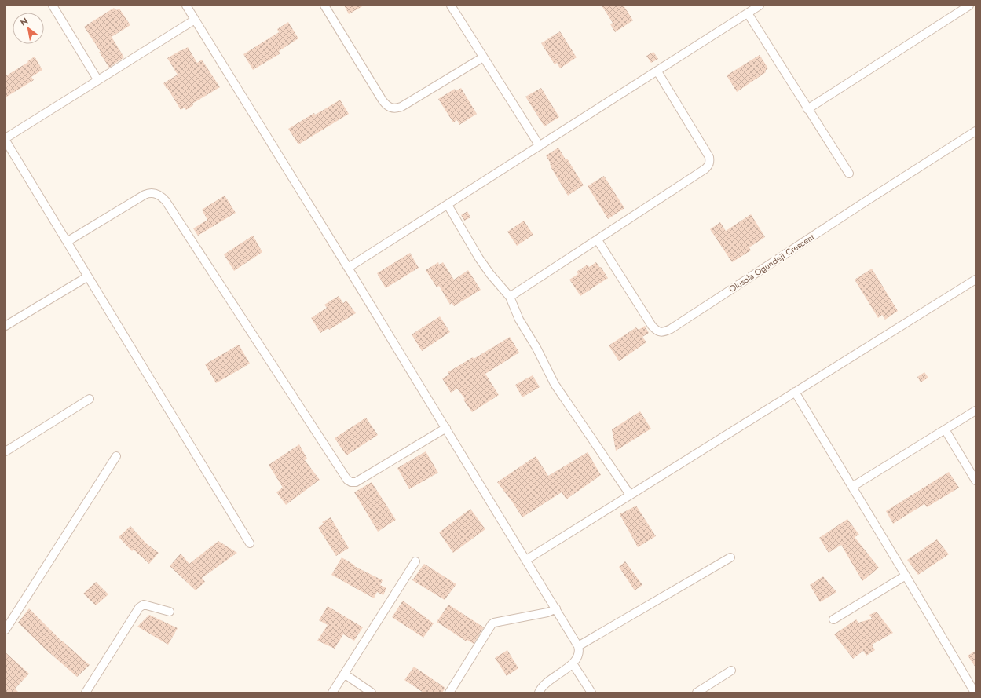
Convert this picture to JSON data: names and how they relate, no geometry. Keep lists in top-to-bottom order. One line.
{"streets":{"street":["Olusola Ogundeji Crescent"]},"north":"top left"}
